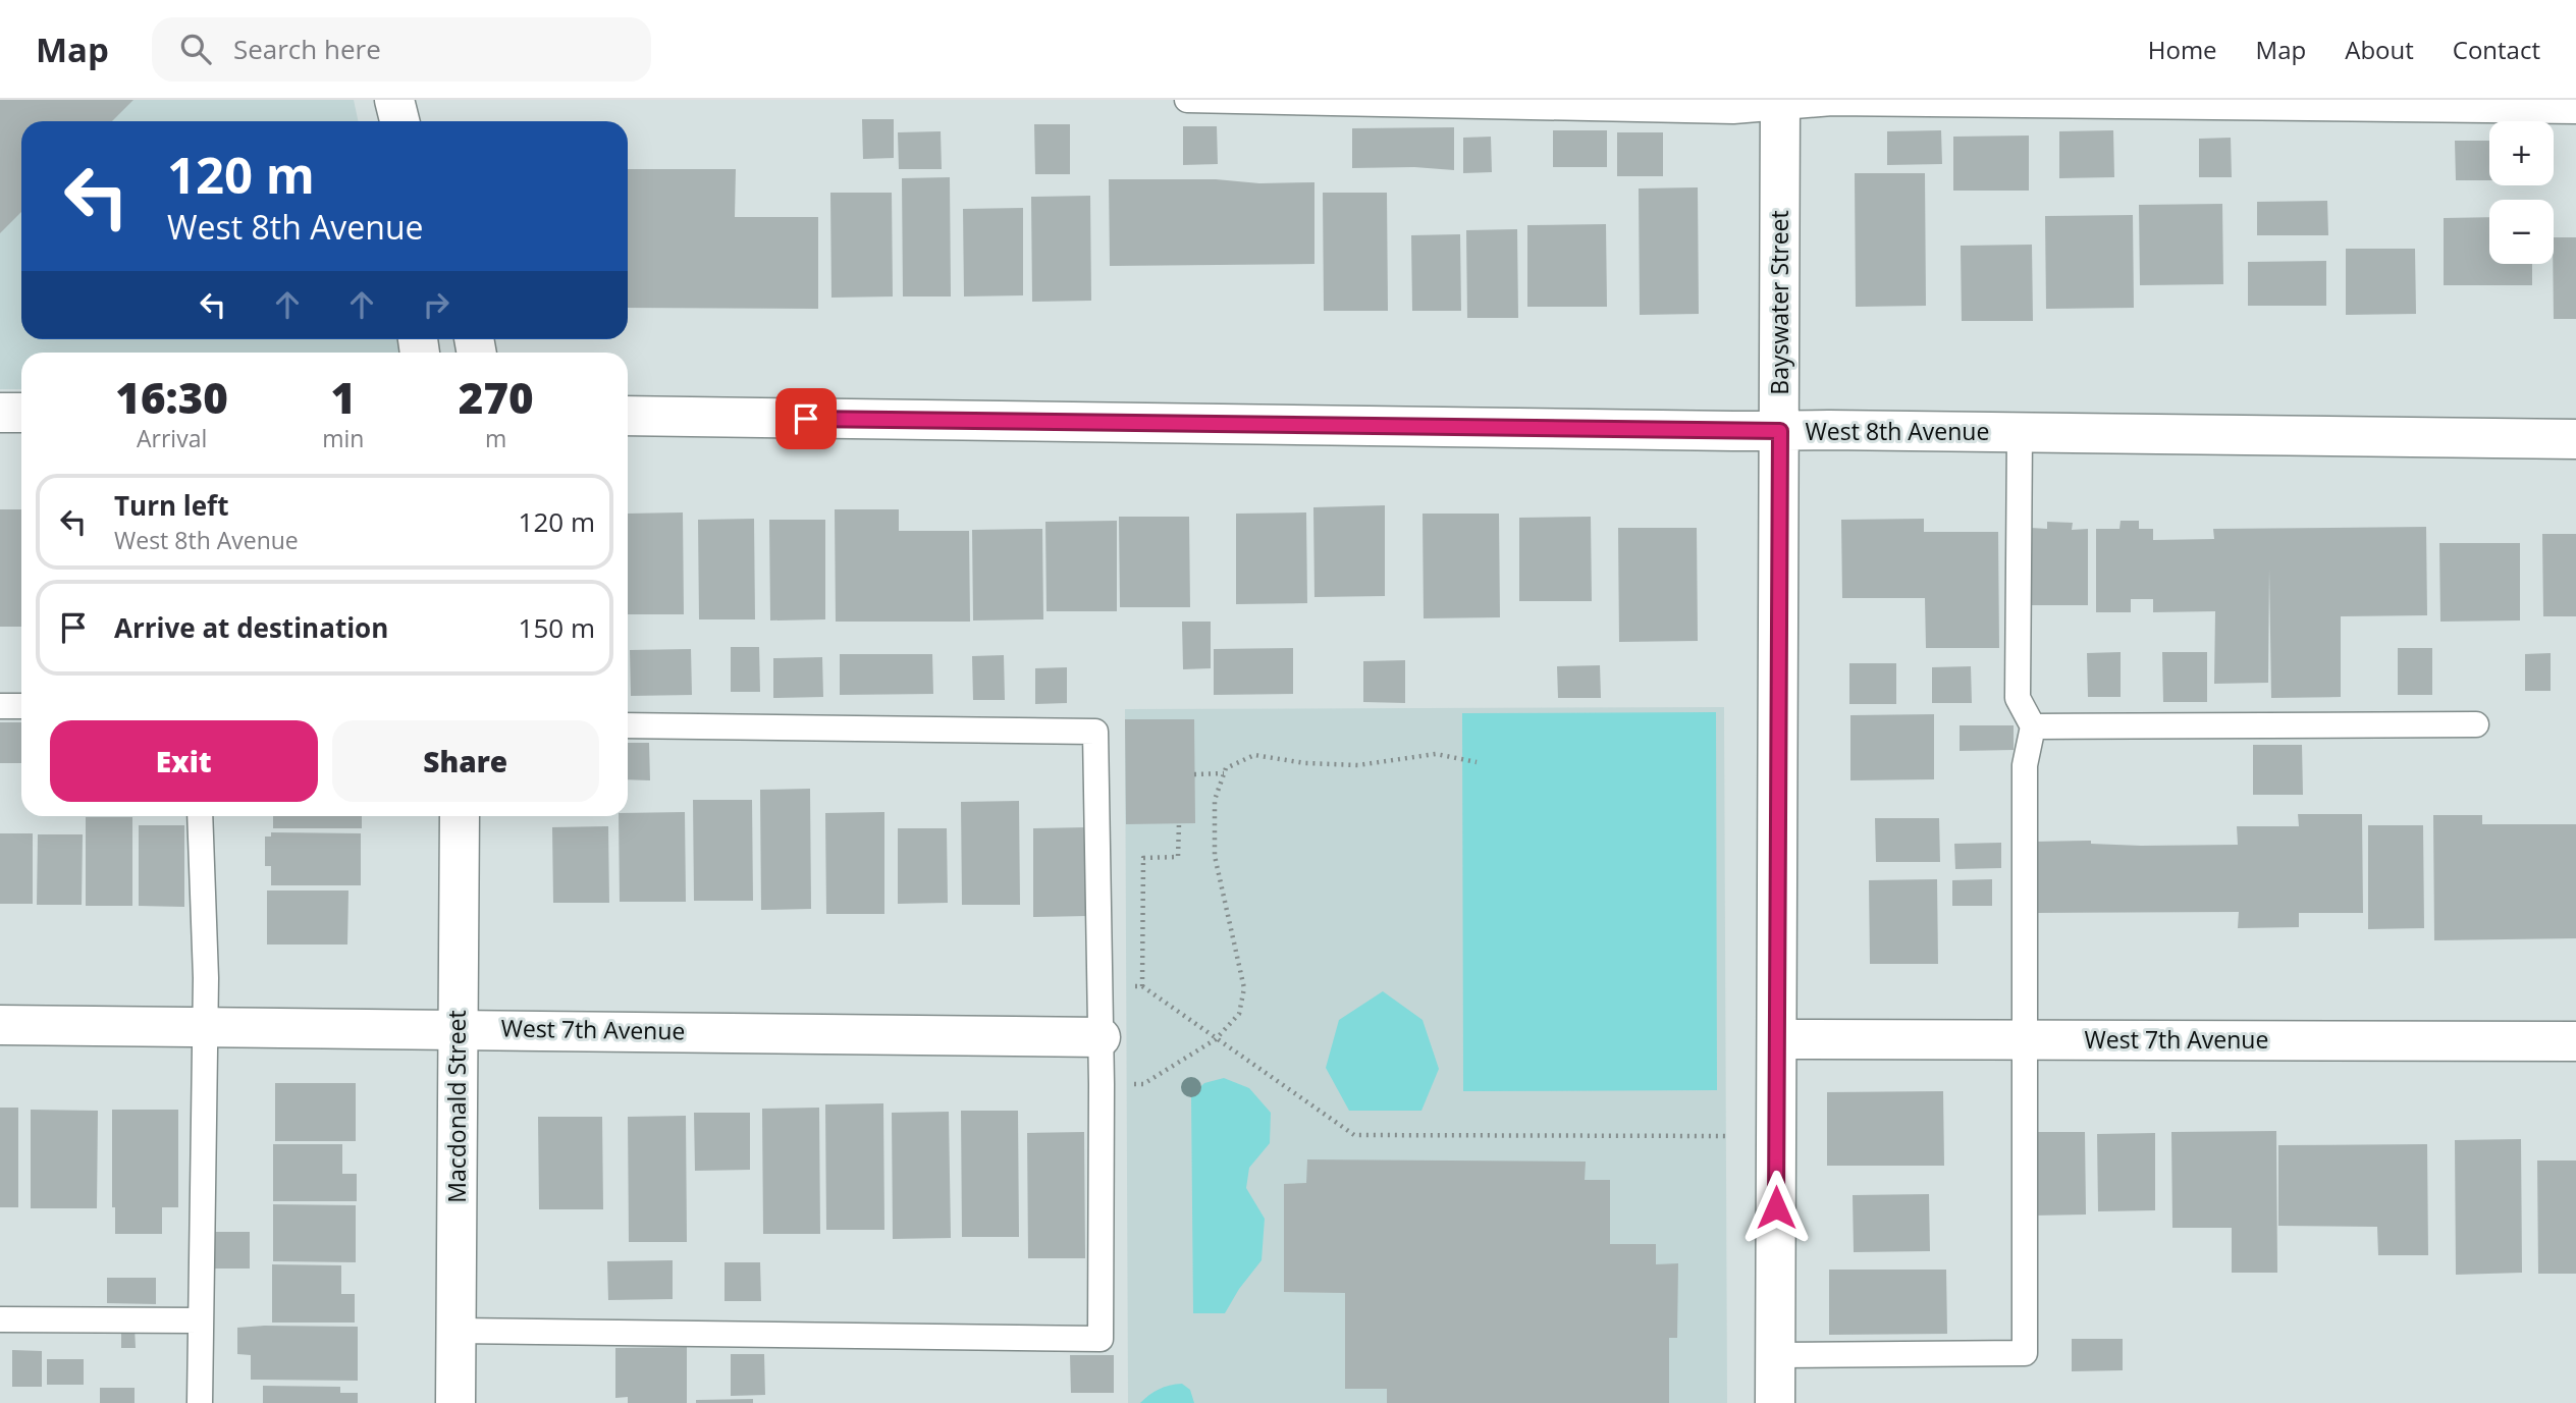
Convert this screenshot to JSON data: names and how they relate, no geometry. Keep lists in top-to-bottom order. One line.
{"streets":{"street":["Bayswater Street","West 8th Avenue","West 7th Avenue","Macdonald Street"]},"crossings":[["Bayswater Street","West 8th Avenue"],["Bayswater Street","West 7th Avenue"],["West 7th Avenue","Macdonald Street"]],"page":{"header":"Map","search":"Search here","nav":["Home","Map","About","Contact"],"map_buttons":["+","−"],"turn":["120 m","West 8th Avenue"],"eta":["16:30","Arrival","1","min","270","m"],"list":[{"name":"Turn left","note":"West 8th Avenue","value":"120 m"},{"name":"Arrive at destination","value":"150 m"}],"buttons":["Exit","Share"]}}
